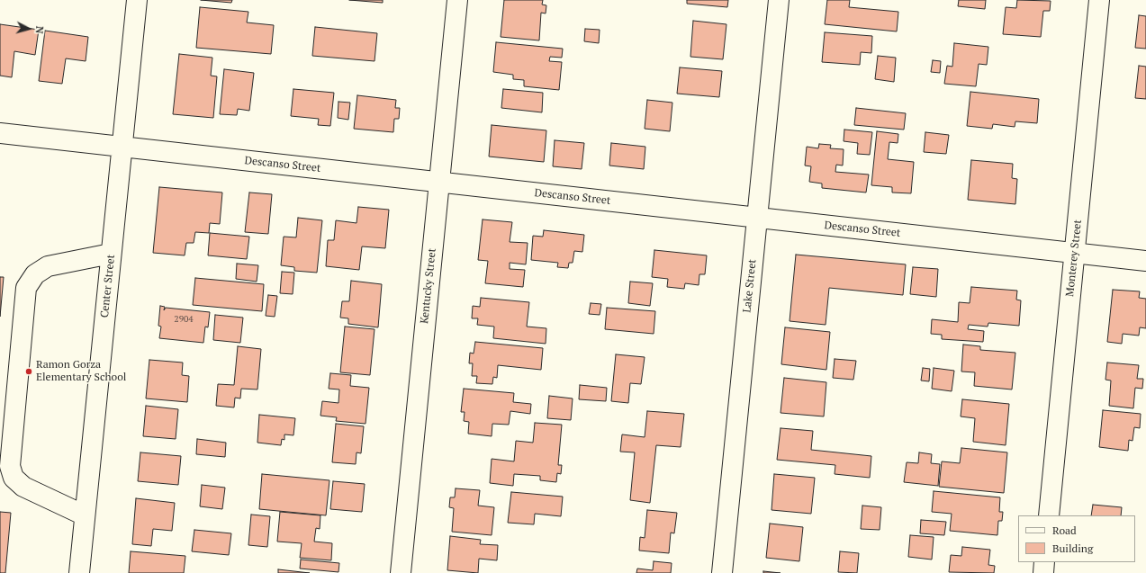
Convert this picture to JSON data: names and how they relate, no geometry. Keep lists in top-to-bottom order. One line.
{"streets":{"street":["Descanso Street","Monterey Street","Center Street","Kentucky Street","Lake Street"]},"crossings":[["Descanso Street","Monterey Street"],["Descanso Street","Center Street"],["Descanso Street","Kentucky Street"],["Descanso Street","Lake Street"]],"places":["Ramon Gorza Elementary School"],"house_numbers":["2904"],"legend":["Road","Building"],"north":"right"}
